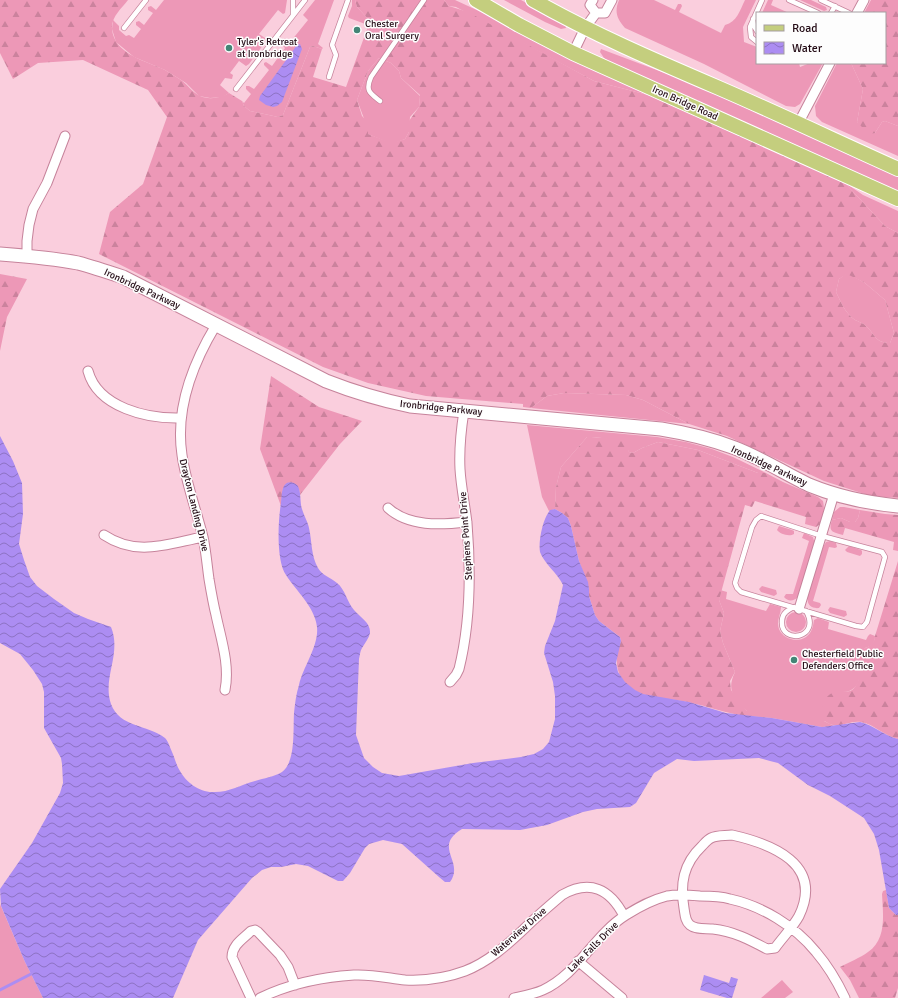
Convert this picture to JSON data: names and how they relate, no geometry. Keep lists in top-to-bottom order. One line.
{"streets":{"main road":["Iron Bridge Road"],"street":["Ironbridge Parkway","Drayton Landing Drive","Stephens Point Drive","Waterview Drive","Lake Falls Drive"]},"crossings":[["Ironbridge Parkway","Drayton Landing Drive"],["Ironbridge Parkway","Stephens Point Drive"],["Waterview Drive","Lake Falls Drive"]],"places":["Chester Oral Surgery","Tyler's Retreat at Ironbridge","Chesterfield Public Defenders Office"],"legend":["Road","Water"]}
